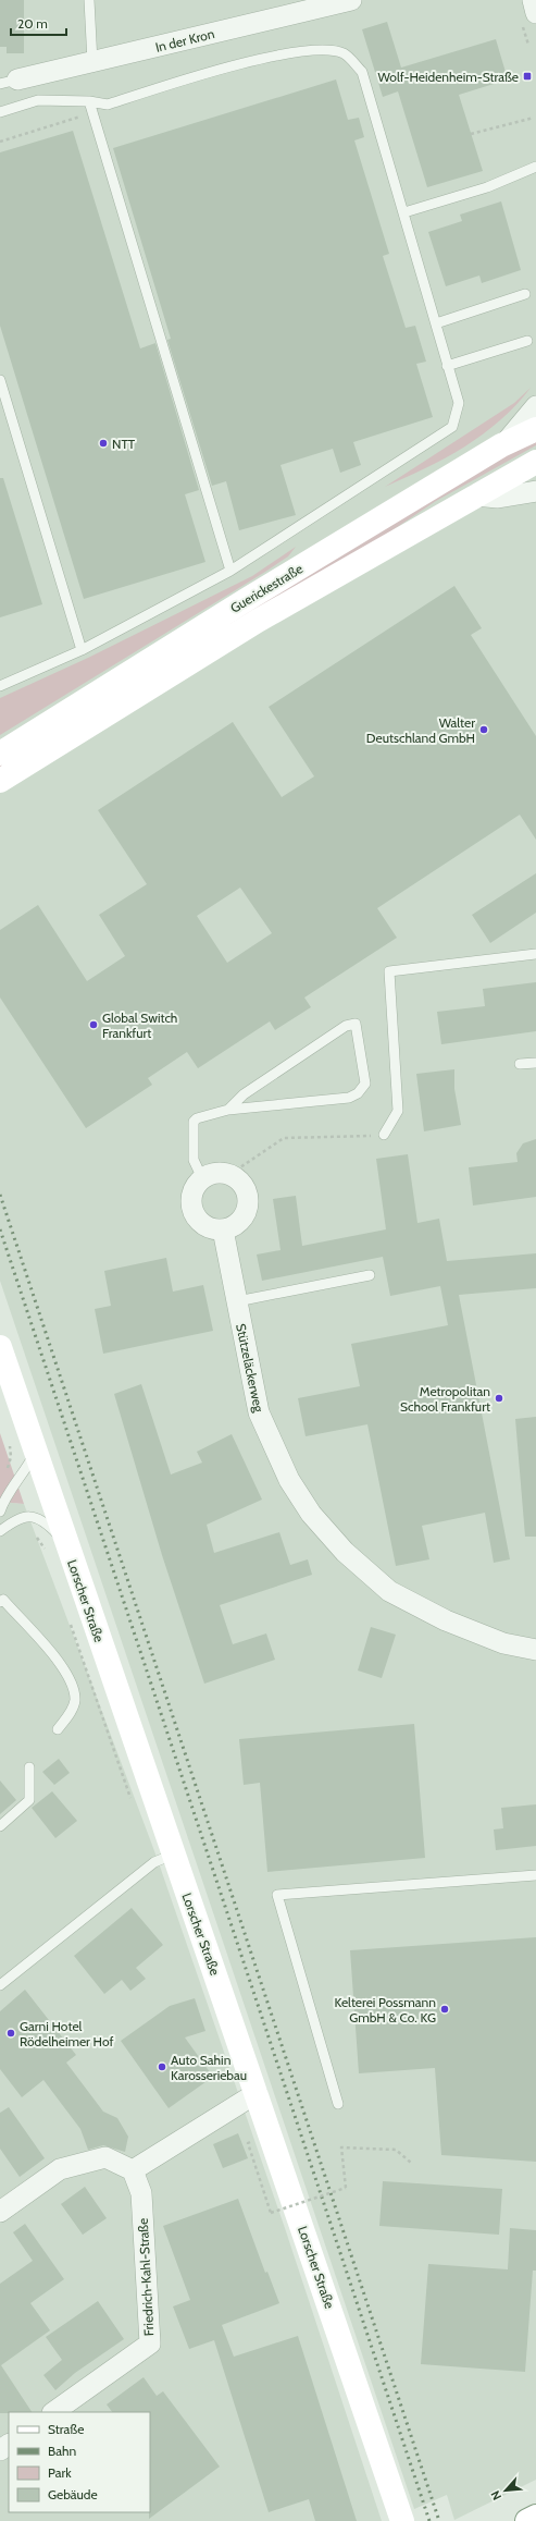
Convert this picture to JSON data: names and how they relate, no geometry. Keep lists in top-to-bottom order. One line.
{"streets":{"main road":["Guerickestraße","Lorscher Straße"],"street":["In der Kron","Stützeläckerweg","Friedrich-Kahl-Straße"]},"places":{"transit":["Wolf-Heidenheim-Straße"],"other":["NTT","Walter Deutschland GmbH","Global Switch Frankfurt","Metropolitan School Frankfurt","Kelterei Possmann GmbH & Co. KG","Garni Hotel Rödelheimer Hof","Auto Sahin Karosseriebau"]},"legend":["Straße","Bahn","Park","Gebäude"],"scale_bar":"20 m","north":"bottom left"}
